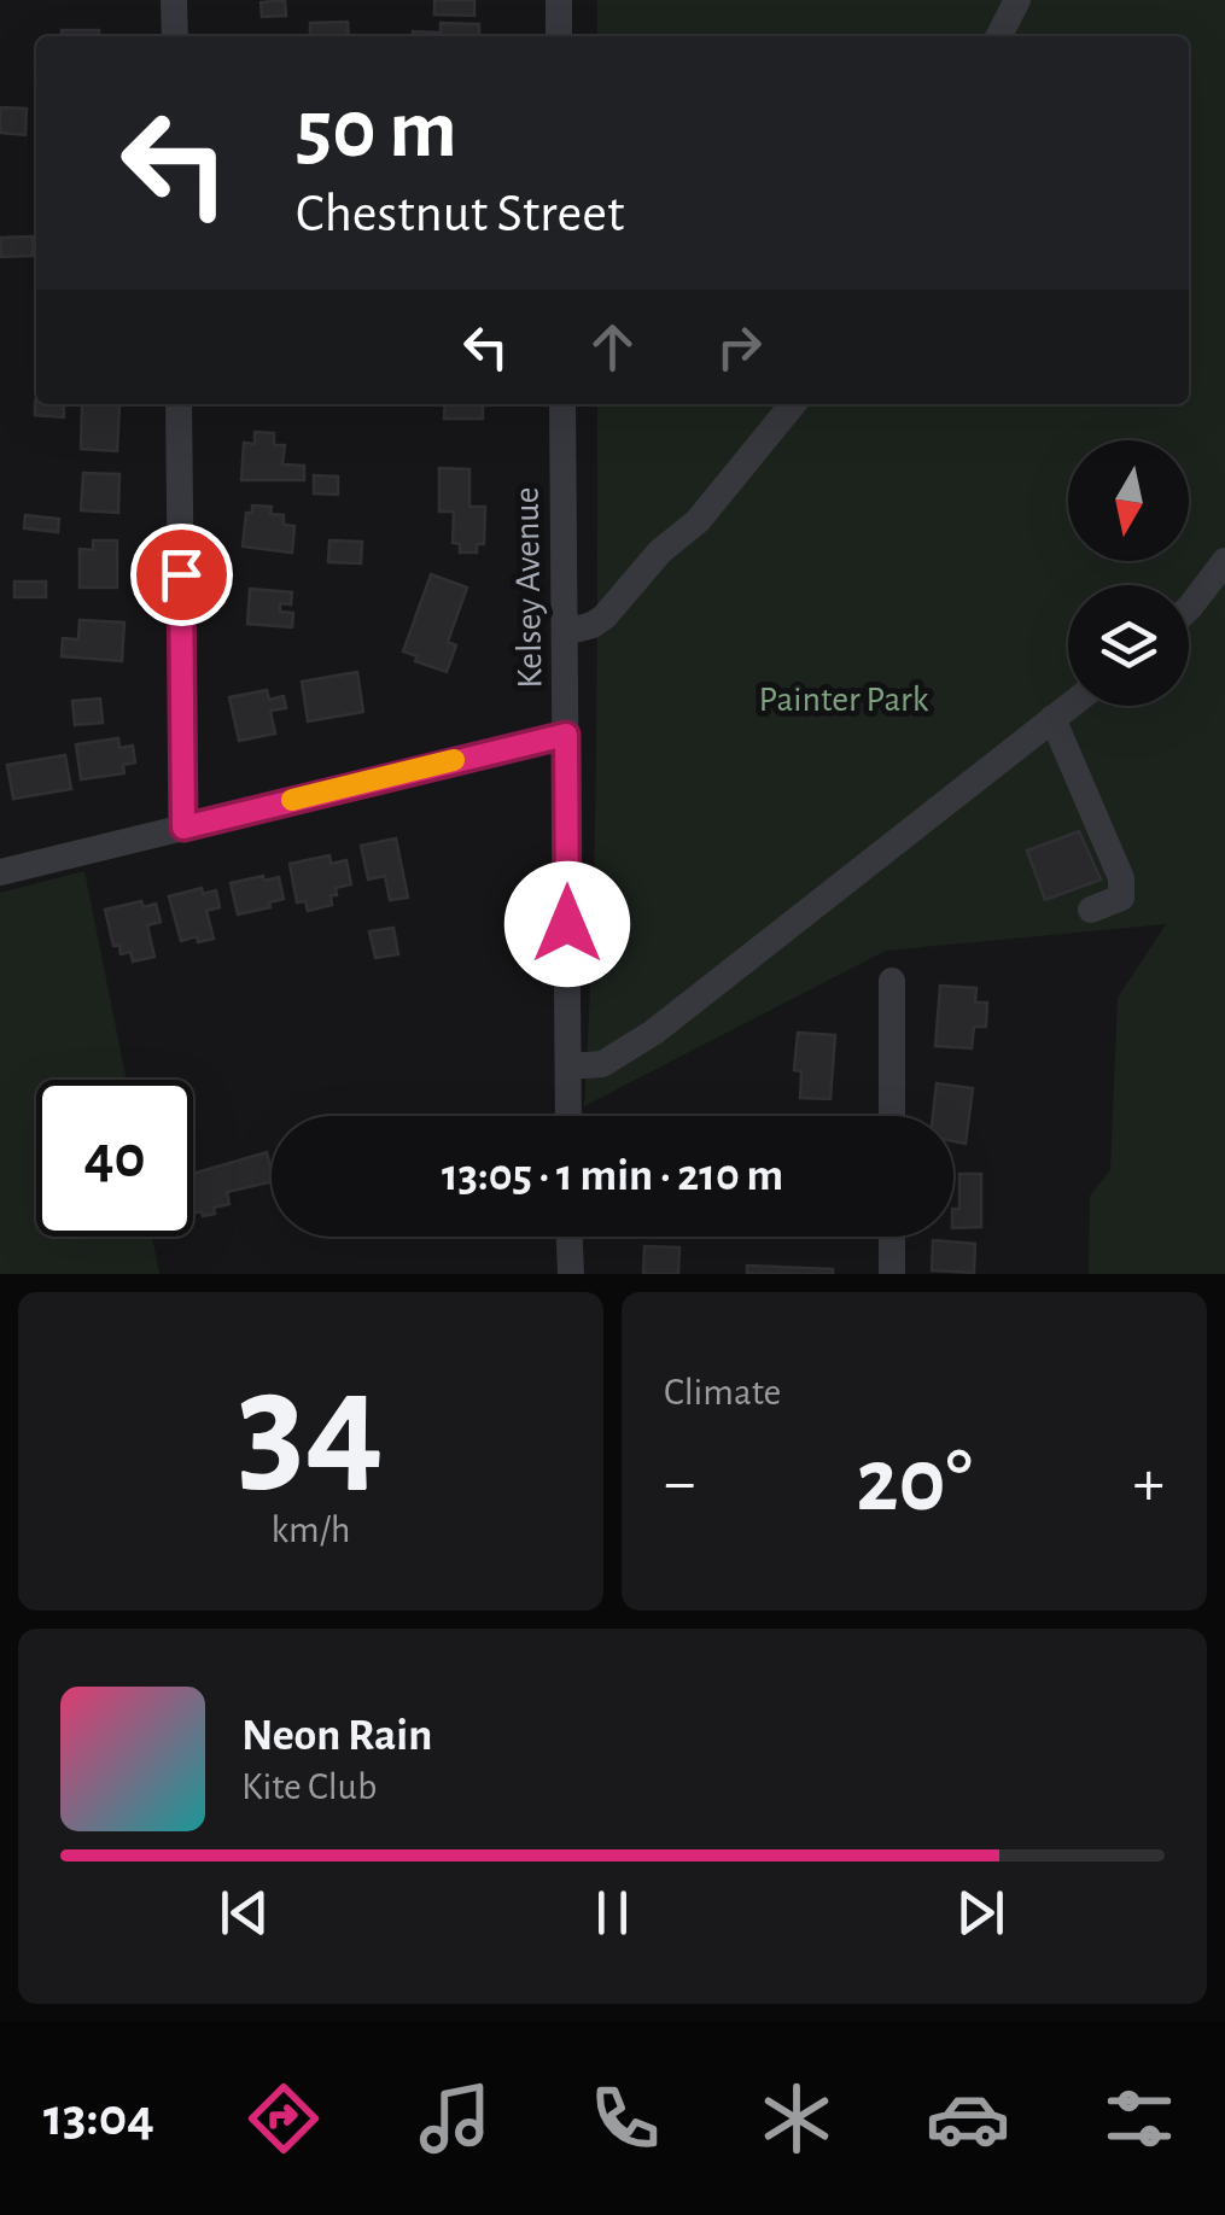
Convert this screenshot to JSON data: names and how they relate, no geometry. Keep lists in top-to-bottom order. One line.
{"streets":{"street":["Kelsey Avenue"]},"parks":["Painter Park"],"north":"bottom","page":{"turn":["50 m","Chestnut Street"],"limit":"40","trip":"13:05 · 1 min · 210 m","tile":[["34","km/h"],"Climate"],"heat":["−","20°","+"],"song":["Neon Rain","Kite Club"],"tabs":"13:04"}}
